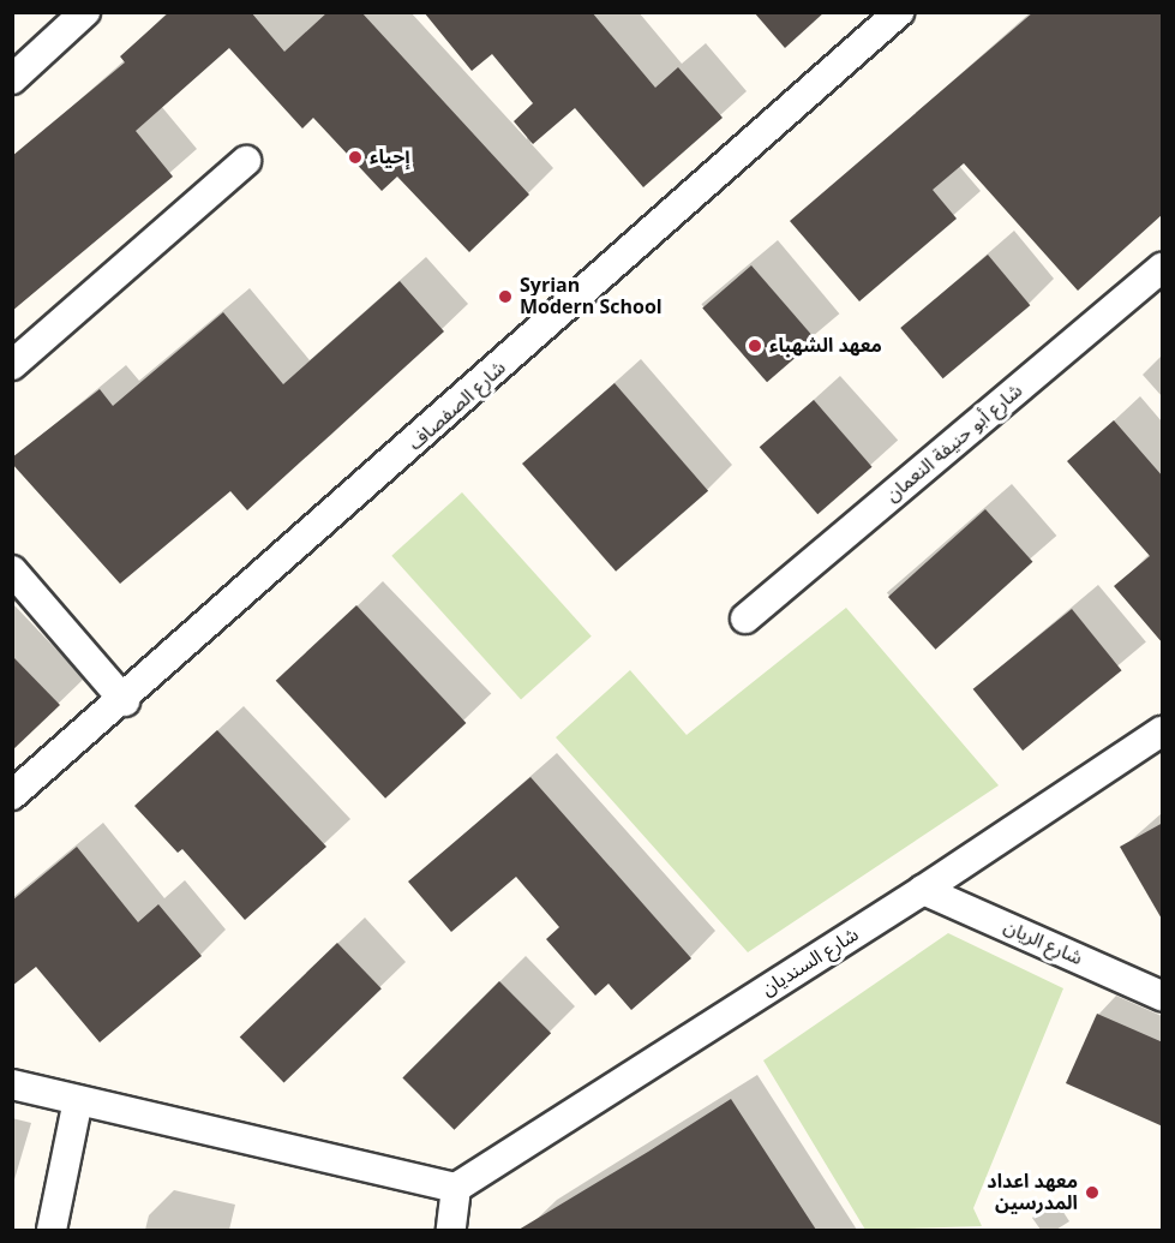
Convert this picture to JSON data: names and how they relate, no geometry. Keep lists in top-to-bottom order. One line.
{"streets":{"street":["شارع الصفصاف","شارع أبو حنيفة النعمان","شارع الريان","شارع السنديان"]},"crossings":[["شارع الريان","شارع السنديان"]],"places":["إحياء","Syrian Modern School","معهد الشهباء","معهد اعداد المدرسين"]}
